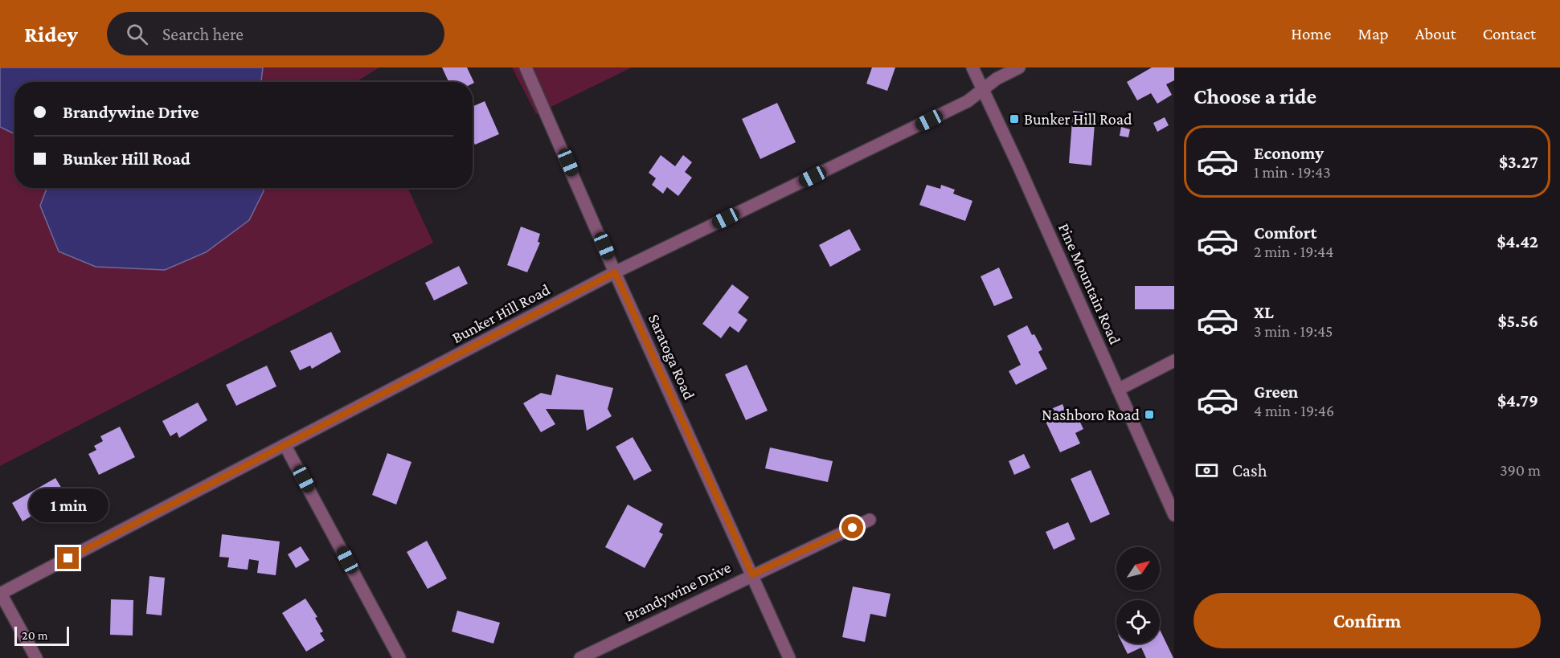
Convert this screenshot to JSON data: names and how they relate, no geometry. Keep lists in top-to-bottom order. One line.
{"streets":{"street":["Pine Mountain Road","Bunker Hill Road","Saratoga Road","Brandywine Drive"]},"crossings":[["Pine Mountain Road","Bunker Hill Road"],["Bunker Hill Road","Saratoga Road"],["Saratoga Road","Brandywine Drive"]],"places":{"transit":["Bunker Hill Road","Nashboro Road"]},"scale_bar":"20 m","north":"top right","page":{"header":"Ridey","search":"Search here","nav":["Home","Map","About","Contact"],"heading":"Choose a ride","banner":["Brandywine Drive","Bunker Hill Road"],"list":[{"name":"Economy","note":"1 min · 19:43","value":"$3.27"},{"name":"Comfort","note":"2 min · 19:44","value":"$4.42"},{"name":"XL","note":"3 min · 19:45","value":"$5.56"},{"name":"Green","note":"4 min · 19:46","value":"$4.79"}],"pay":["Cash","390 m"],"bubble":"1 min","buttons":"Confirm","scale":"20 m"}}
